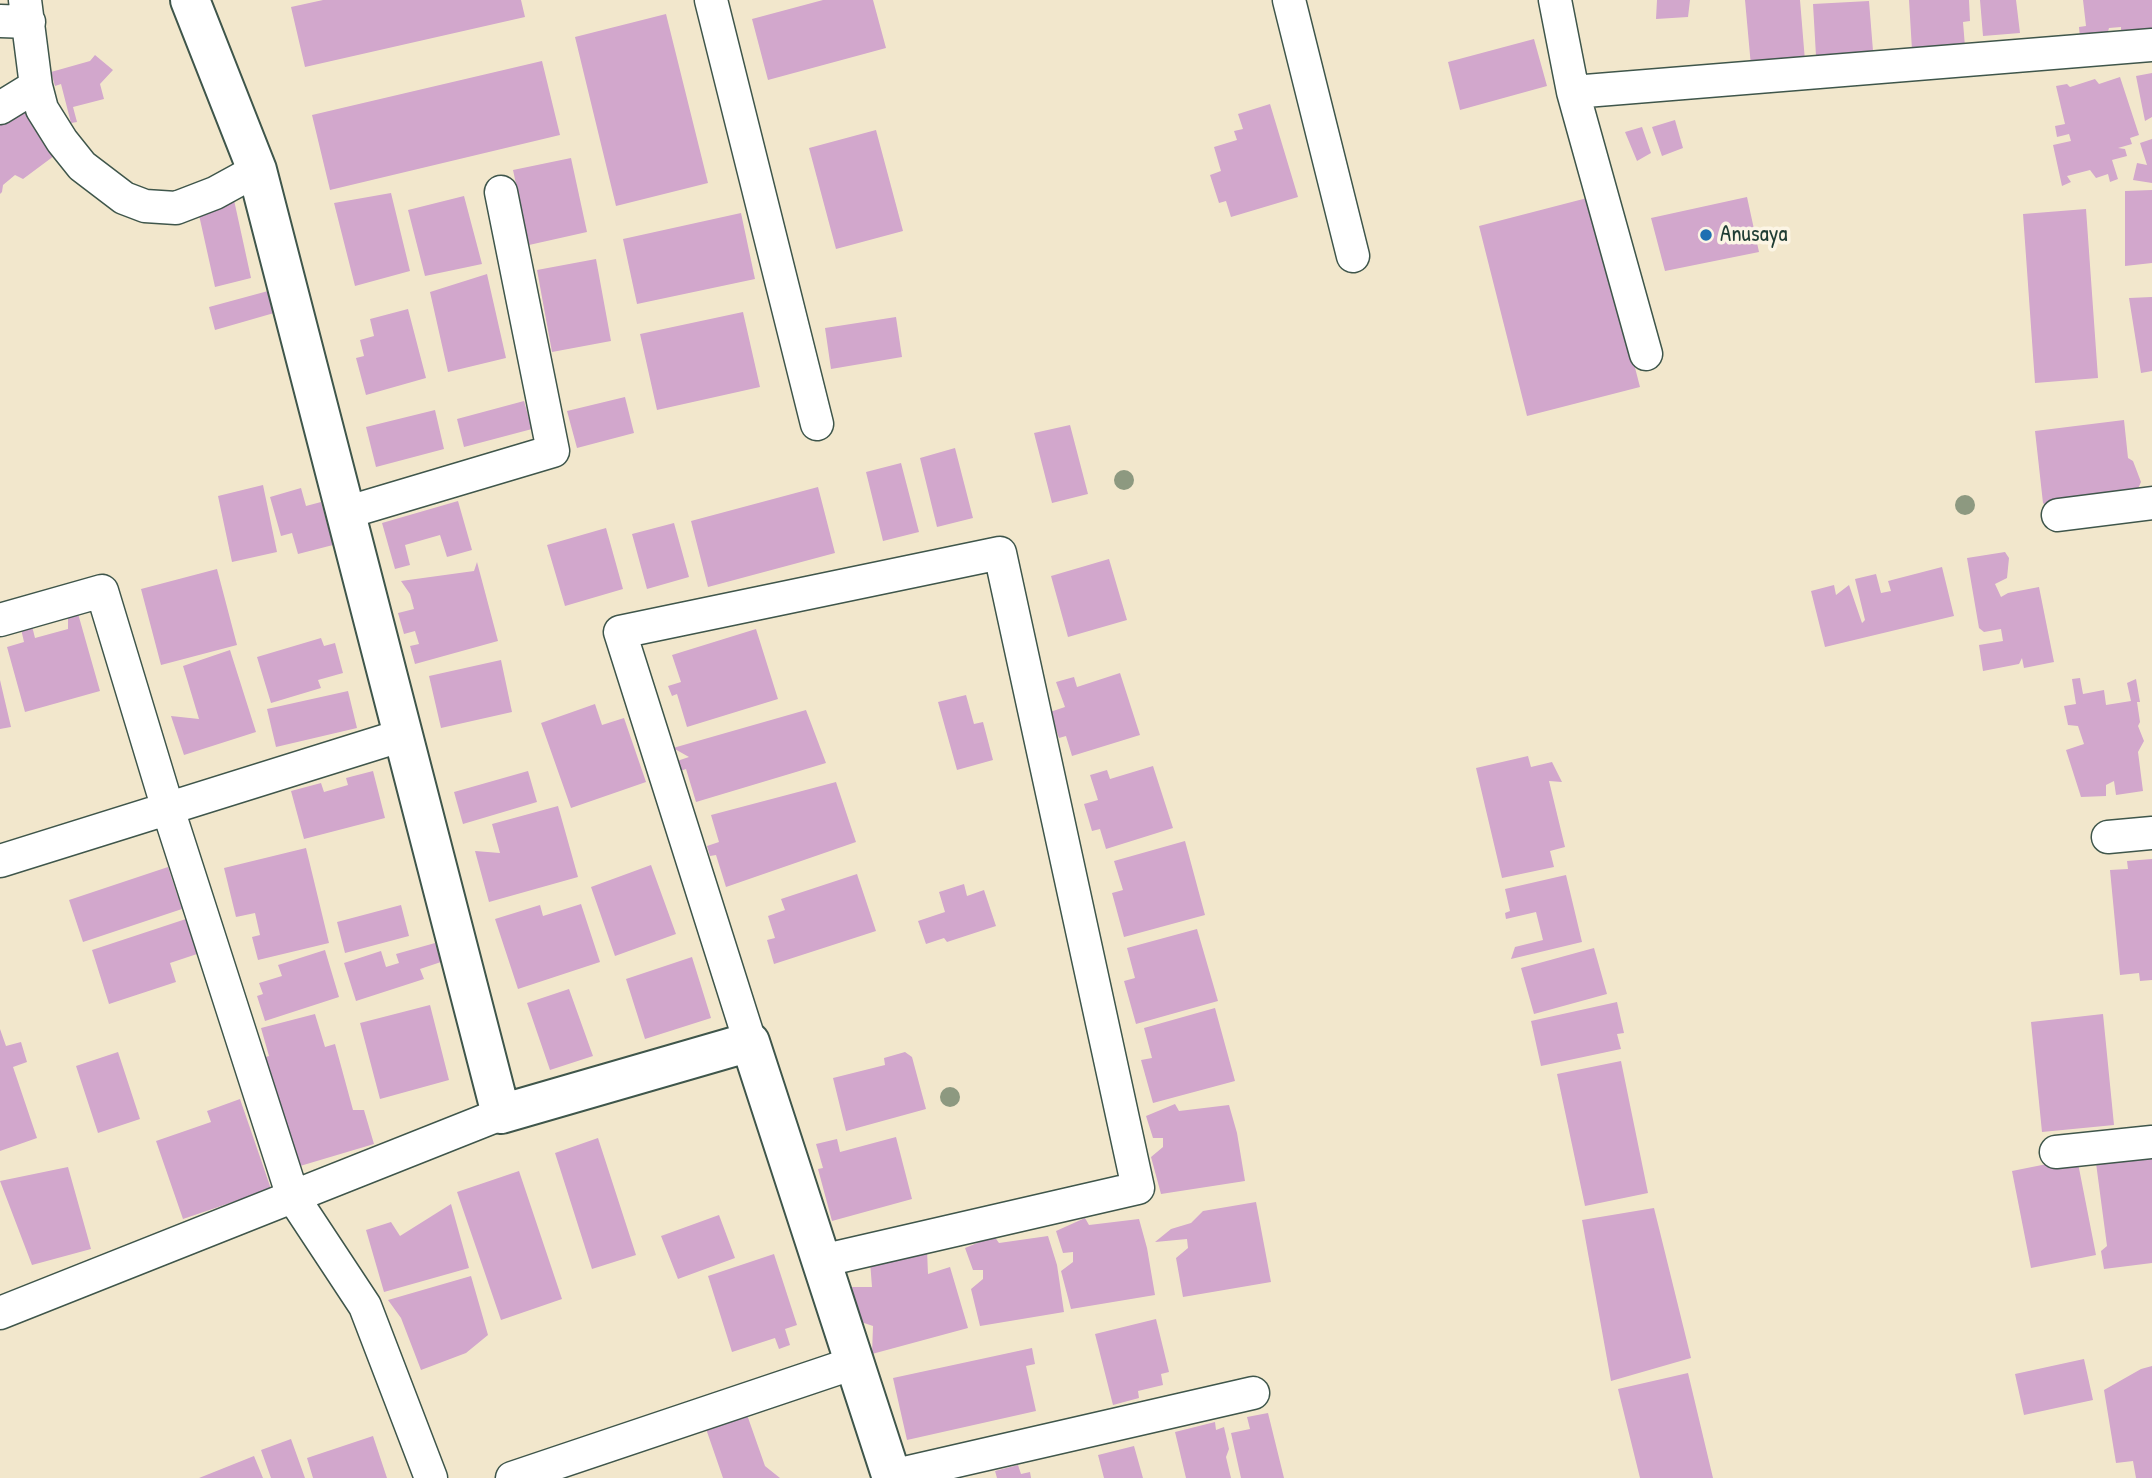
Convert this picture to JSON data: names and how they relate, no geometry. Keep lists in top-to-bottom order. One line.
{"places":["Anusaya"]}
